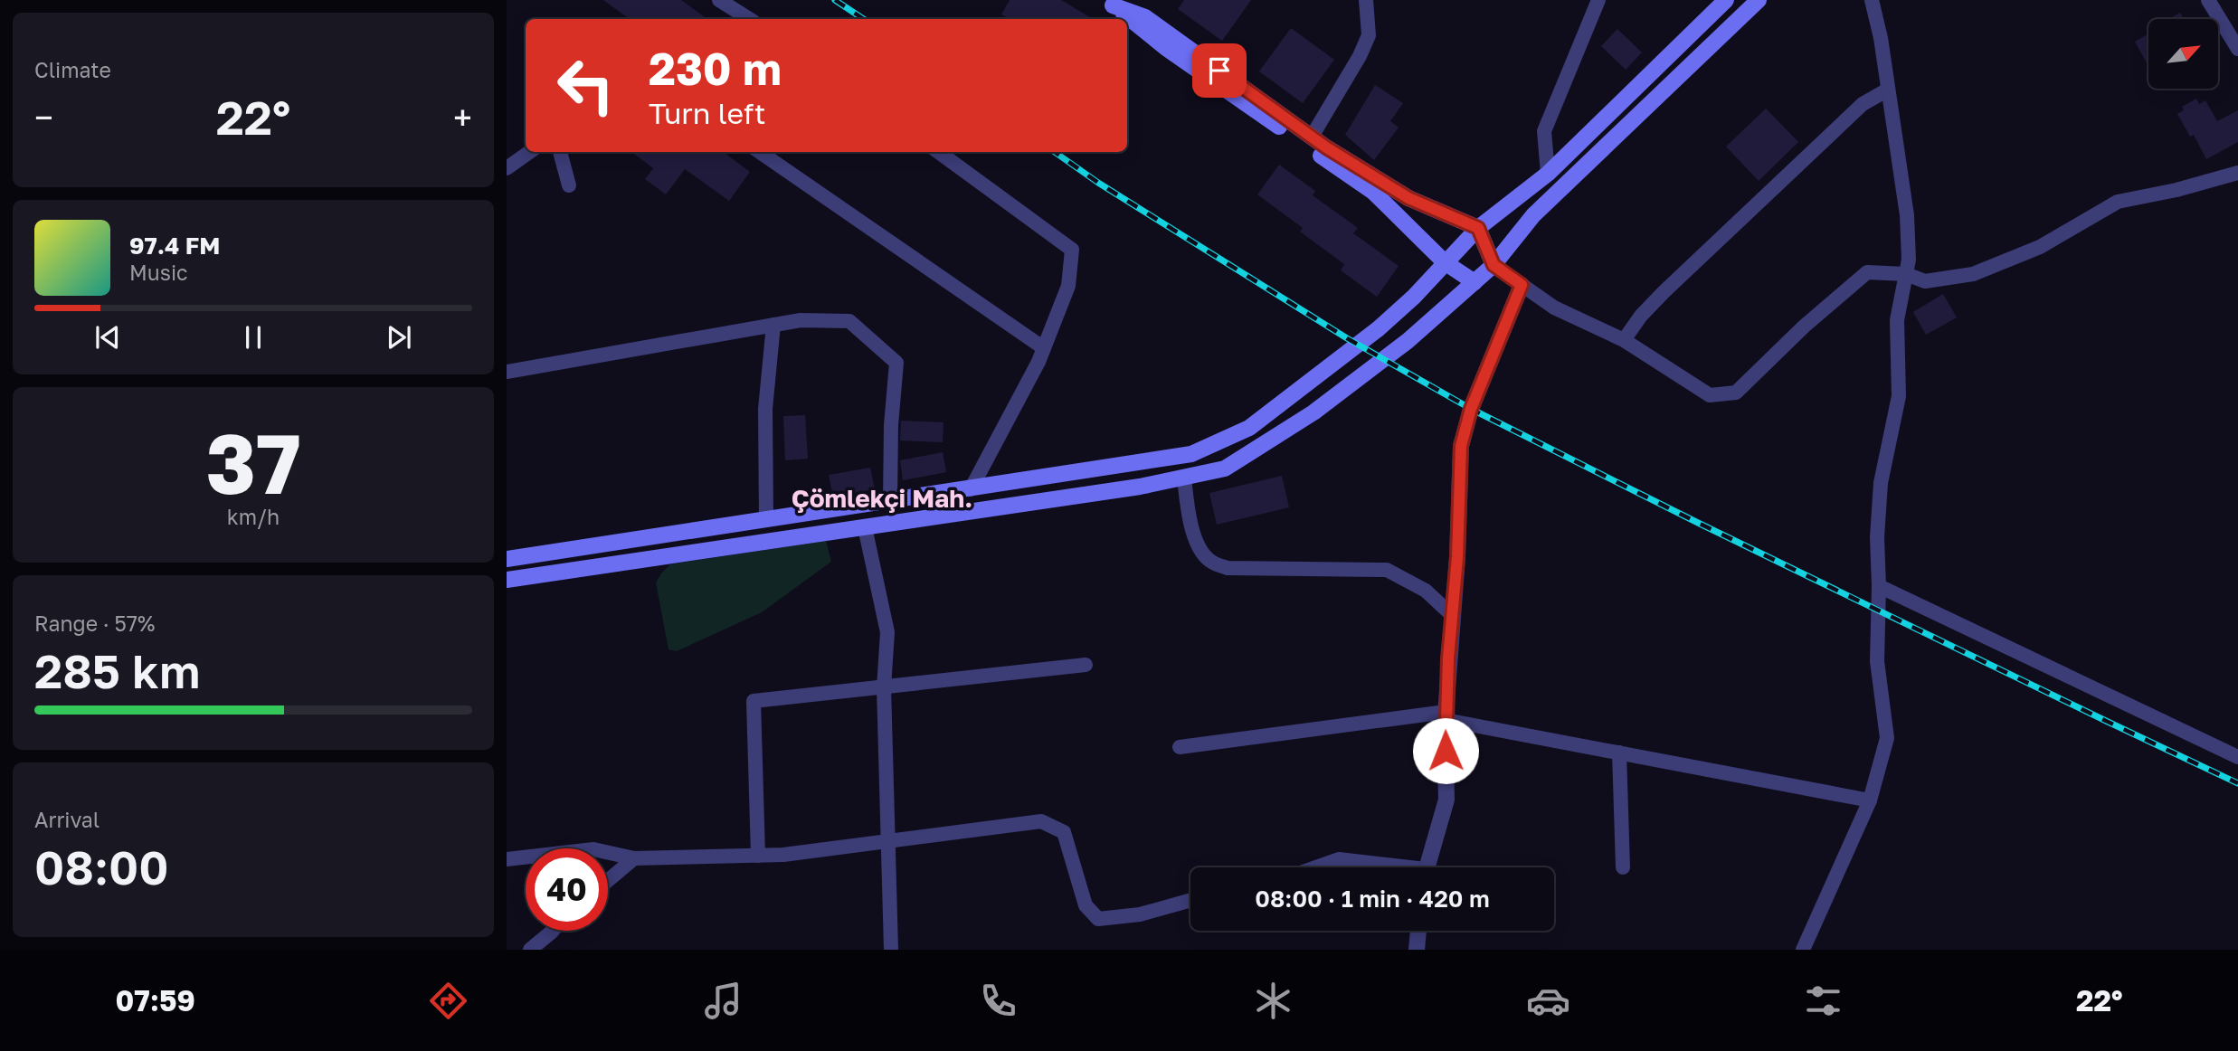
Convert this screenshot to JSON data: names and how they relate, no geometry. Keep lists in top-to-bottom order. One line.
{"districts":["Çömlekçi Mah."],"north":"top right","page":{"tile":["Climate",["37","km/h"],["Range · 57%","285 km"],["Arrival","08:00"]],"turn":["230 m","Turn left"],"heat":["−","22°","+"],"song":["97.4 FM","Music"],"limit":"40","trip":"08:00 · 1 min · 420 m","tabs":["07:59","22°"]}}
